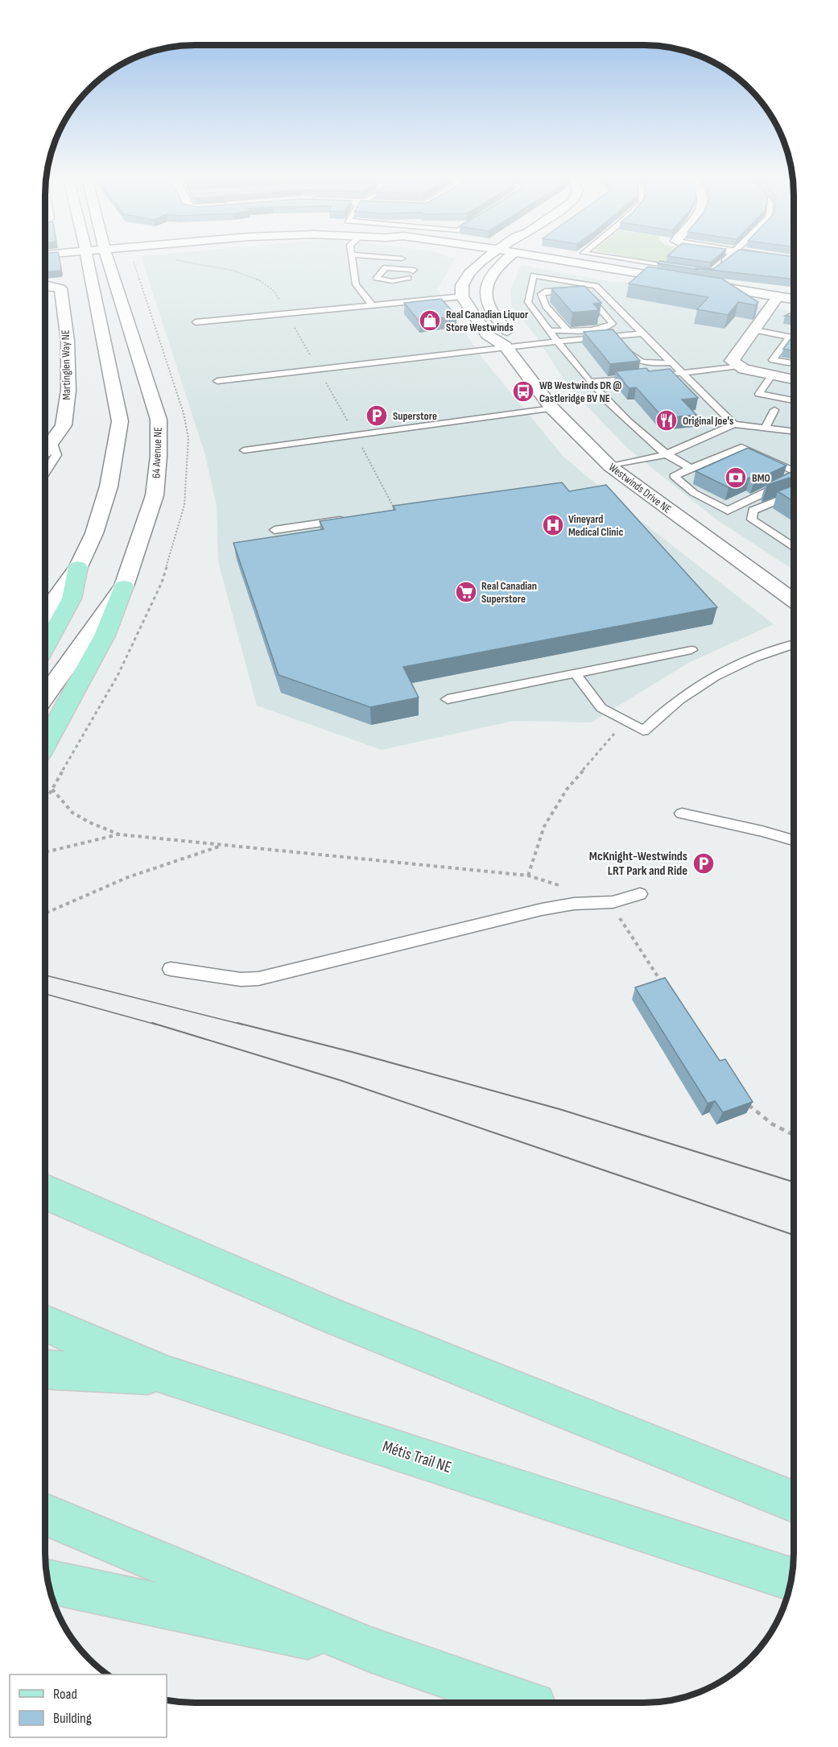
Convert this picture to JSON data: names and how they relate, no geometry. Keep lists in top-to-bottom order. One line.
{"streets":{"main road":["Métis Trail NE"],"street":["Martinglen Way NE","64 Avenue NE","Westwinds Drive NE"]},"places":{"shop":["Real Canadian Liquor Store Westwinds"],"bus stop":["WB Westwinds DR @ Castleridge BV NE"],"parking":["Superstore","McKnight-Westwinds LRT Park and Ride"],"restaurant":["Original Joe's"],"bank":["BMO"],"hospital":["Vineyard Medical Clinic"],"supermarket":["Real Canadian Superstore"]},"legend":["Road","Building"]}
